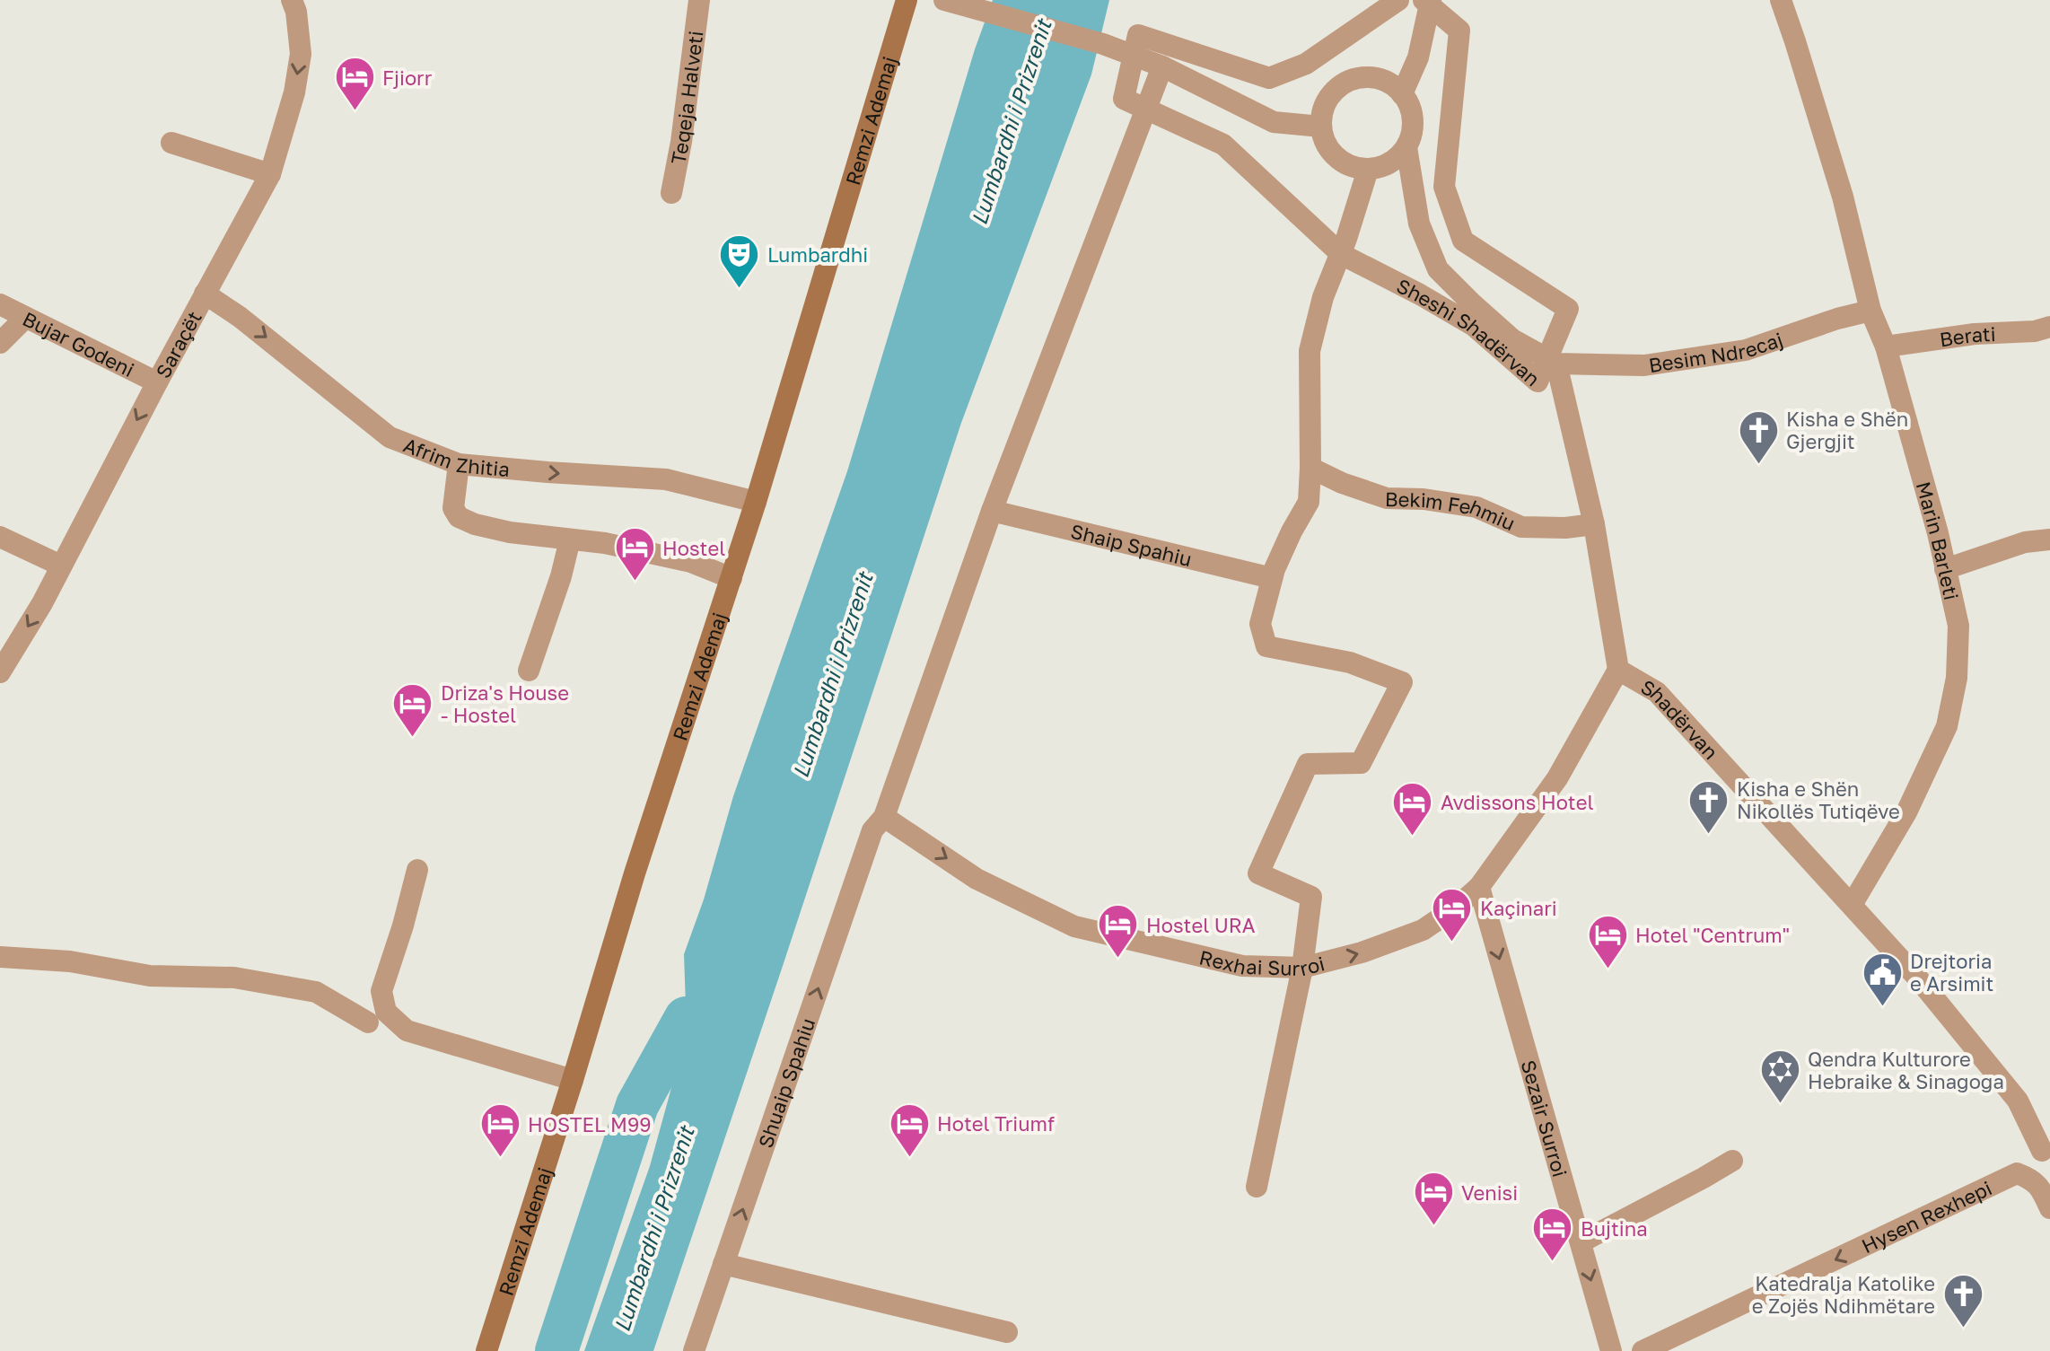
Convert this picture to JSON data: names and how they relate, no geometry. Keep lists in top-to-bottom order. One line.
{"streets":{"main road":["Remzi Ademaj"],"street":["Teqeja Halveti","Sheshi Shadërvan","Berati","Bujar Godeni","Saraçët","Besim Ndrecaj","Afrim Zhitia","Bekim Fehmiu","Marin Barleti","Shaip Spahiu","Shadërvan","Rexhai Surroi","Shuaip Spahiu","Sezair Surroi","Hysen Rexhepi"]},"crossings":[["Remzi Ademaj","Afrim Zhitia"],["Sheshi Shadërvan","Besim Ndrecaj"],["Sheshi Shadërvan","Shadërvan"],["Sheshi Shadërvan","Shuaip Spahiu"],["Berati","Marin Barleti"],["Bujar Godeni","Saraçët"],["Saraçët","Afrim Zhitia"],["Besim Ndrecaj","Marin Barleti"],["Besim Ndrecaj","Shadërvan"],["Bekim Fehmiu","Shadërvan"],["Marin Barleti","Shadërvan"],["Shaip Spahiu","Shuaip Spahiu"],["Shadërvan","Hysen Rexhepi"],["Rexhai Surroi","Shuaip Spahiu"],["Rexhai Surroi","Sezair Surroi"]],"one_way":["Saraçët","Afrim Zhitia","Rexhai Surroi","Sezair Surroi"],"water":["Lumbardhi i Prizrenit"],"places":{"hotel":["Fjiorr","Hostel","Driza's House - Hostel","Avdissons Hotel","Kaçinari","Hostel URA","Hotel \"Centrum\"","Hotel Triumf","HOSTEL M99","Venisi","Bujtina"],"theatre":["Lumbardhi"],"church":["Kisha e Shën Gjergjit","Kisha e Shën Nikollës Tutiqëve","Katedralja Katolike e Zojës Ndihmëtare"],"public building":["Drejtoria e Arsimit"],"synagogue":["Qendra Kulturore Hebraike & Sinagoga"]}}
